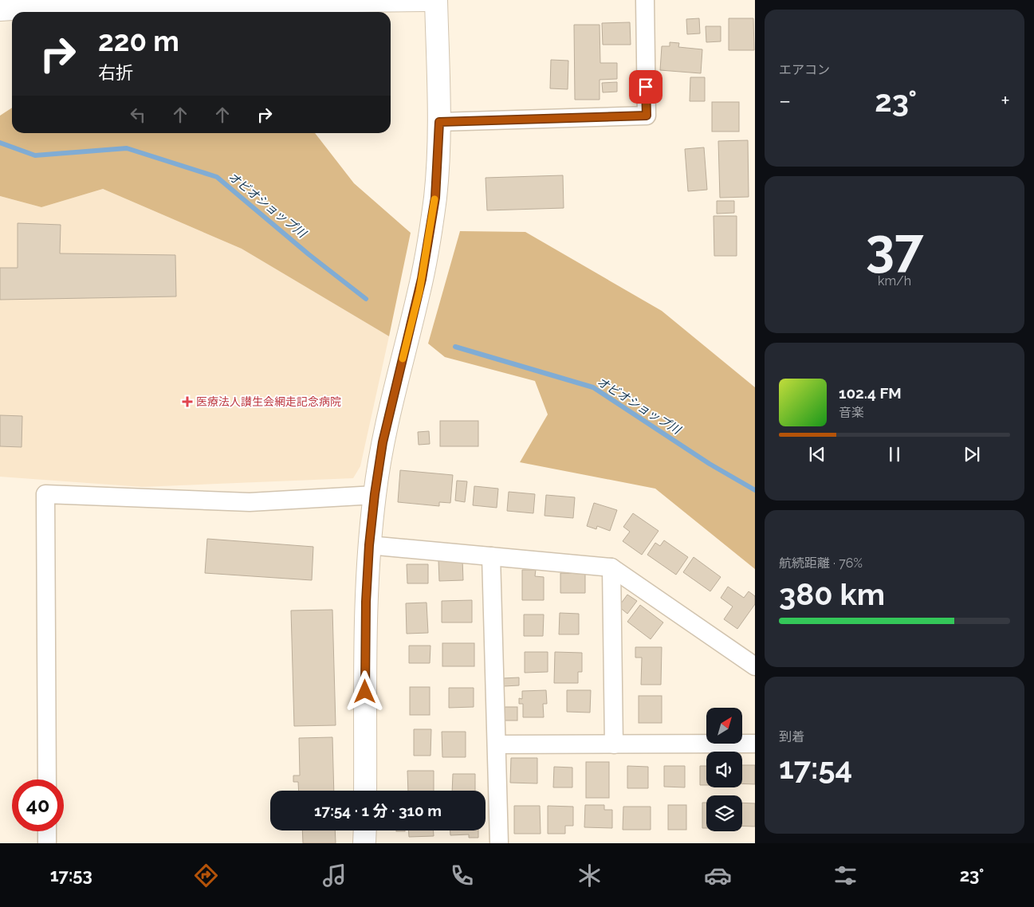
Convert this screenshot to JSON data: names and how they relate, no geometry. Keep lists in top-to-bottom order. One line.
{"water":["オビオショップ川"],"places":{"health":["医療法人讃生会網走記念病院"]},"north":"top right","page":{"tile":["エアコン",["37","km/h"],["航続距離 · 76%","380 km"],["到着","17:54"]],"turn":["220 m","右折"],"heat":["−","23°","+"],"song":["102.4 FM","音楽"],"limit":"40","trip":"17:54 · 1 分 · 310 m","tabs":["17:53","23°"]}}
